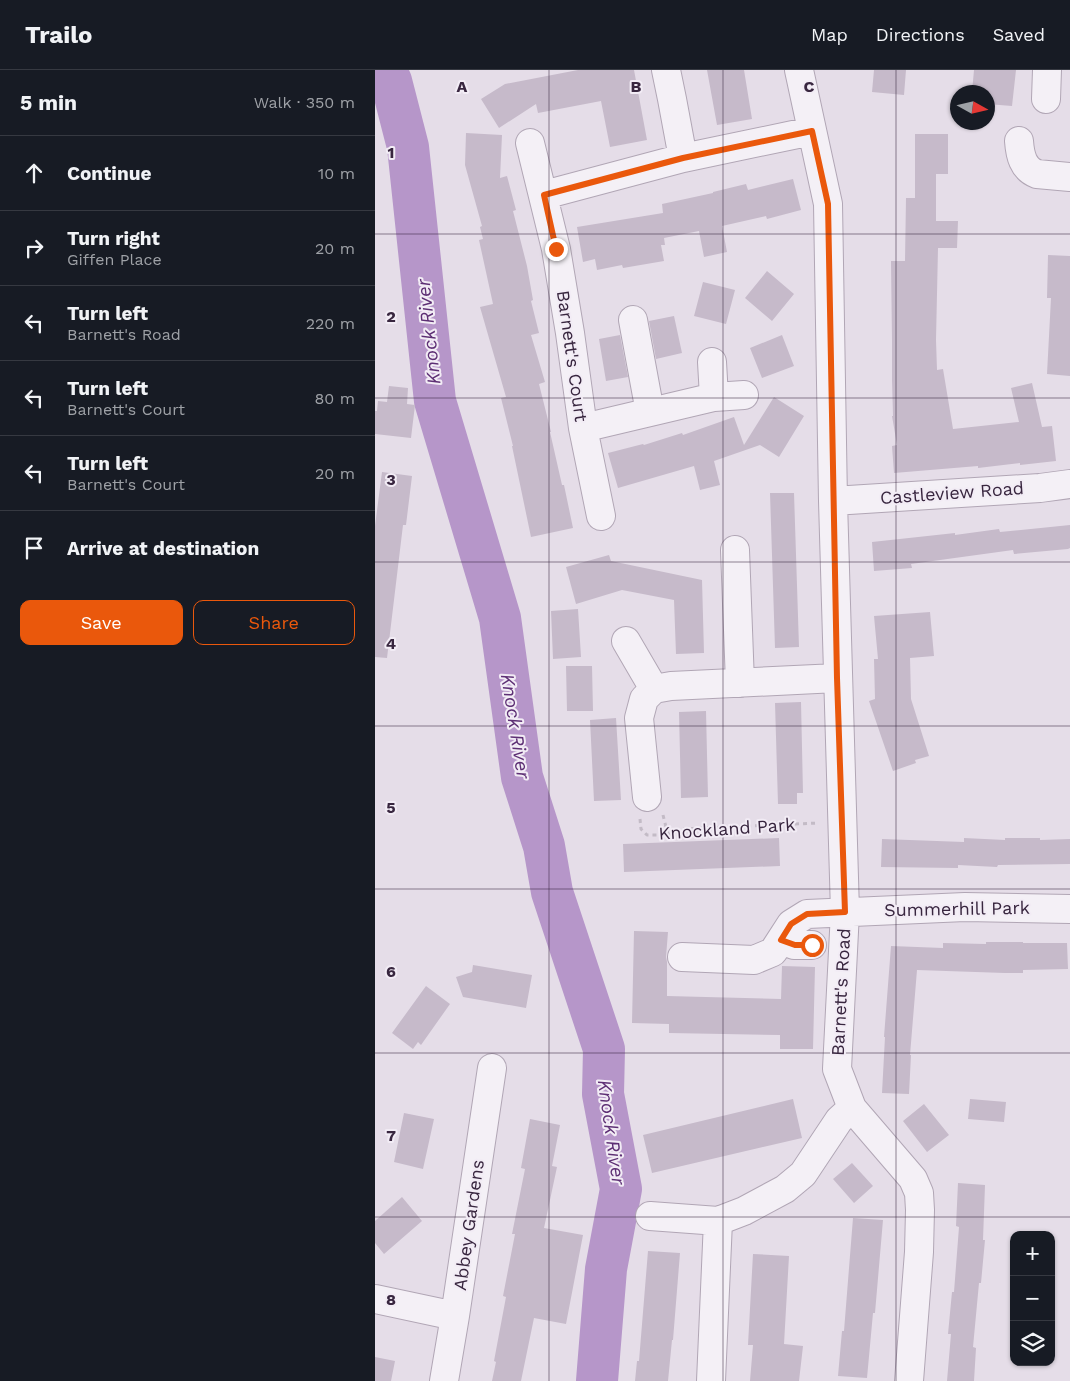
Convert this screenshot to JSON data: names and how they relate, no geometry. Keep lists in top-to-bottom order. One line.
{"streets":{"street":["Barnett's Court","Castleview Road","Summerhill Park","Barnett's Road","Abbey Gardens"],"path":["Knockland Park"]},"crossings":[["Castleview Road","Barnett's Road"],["Knockland Park","Barnett's Road"],["Summerhill Park","Barnett's Road"]],"water":["Knock River"],"north":"right","page":{"header":"Trailo","nav":["Map","Directions","Saved"],"heading":["5 min","Walk · 350 m"],"list":[["Continue","10 m"],["Turn right","Giffen Place","20 m"],["Turn left","Barnett's Road","220 m"],["Turn left","Barnett's Court","80 m"],["Turn left","Barnett's Court","20 m"],"Arrive at destination"],"buttons":["Save","Share"],"map_buttons":["+","−"]},"grid":{"columns":["A","B","C"],"rows":["1","2","3","4","5","6","7","8"]}}
